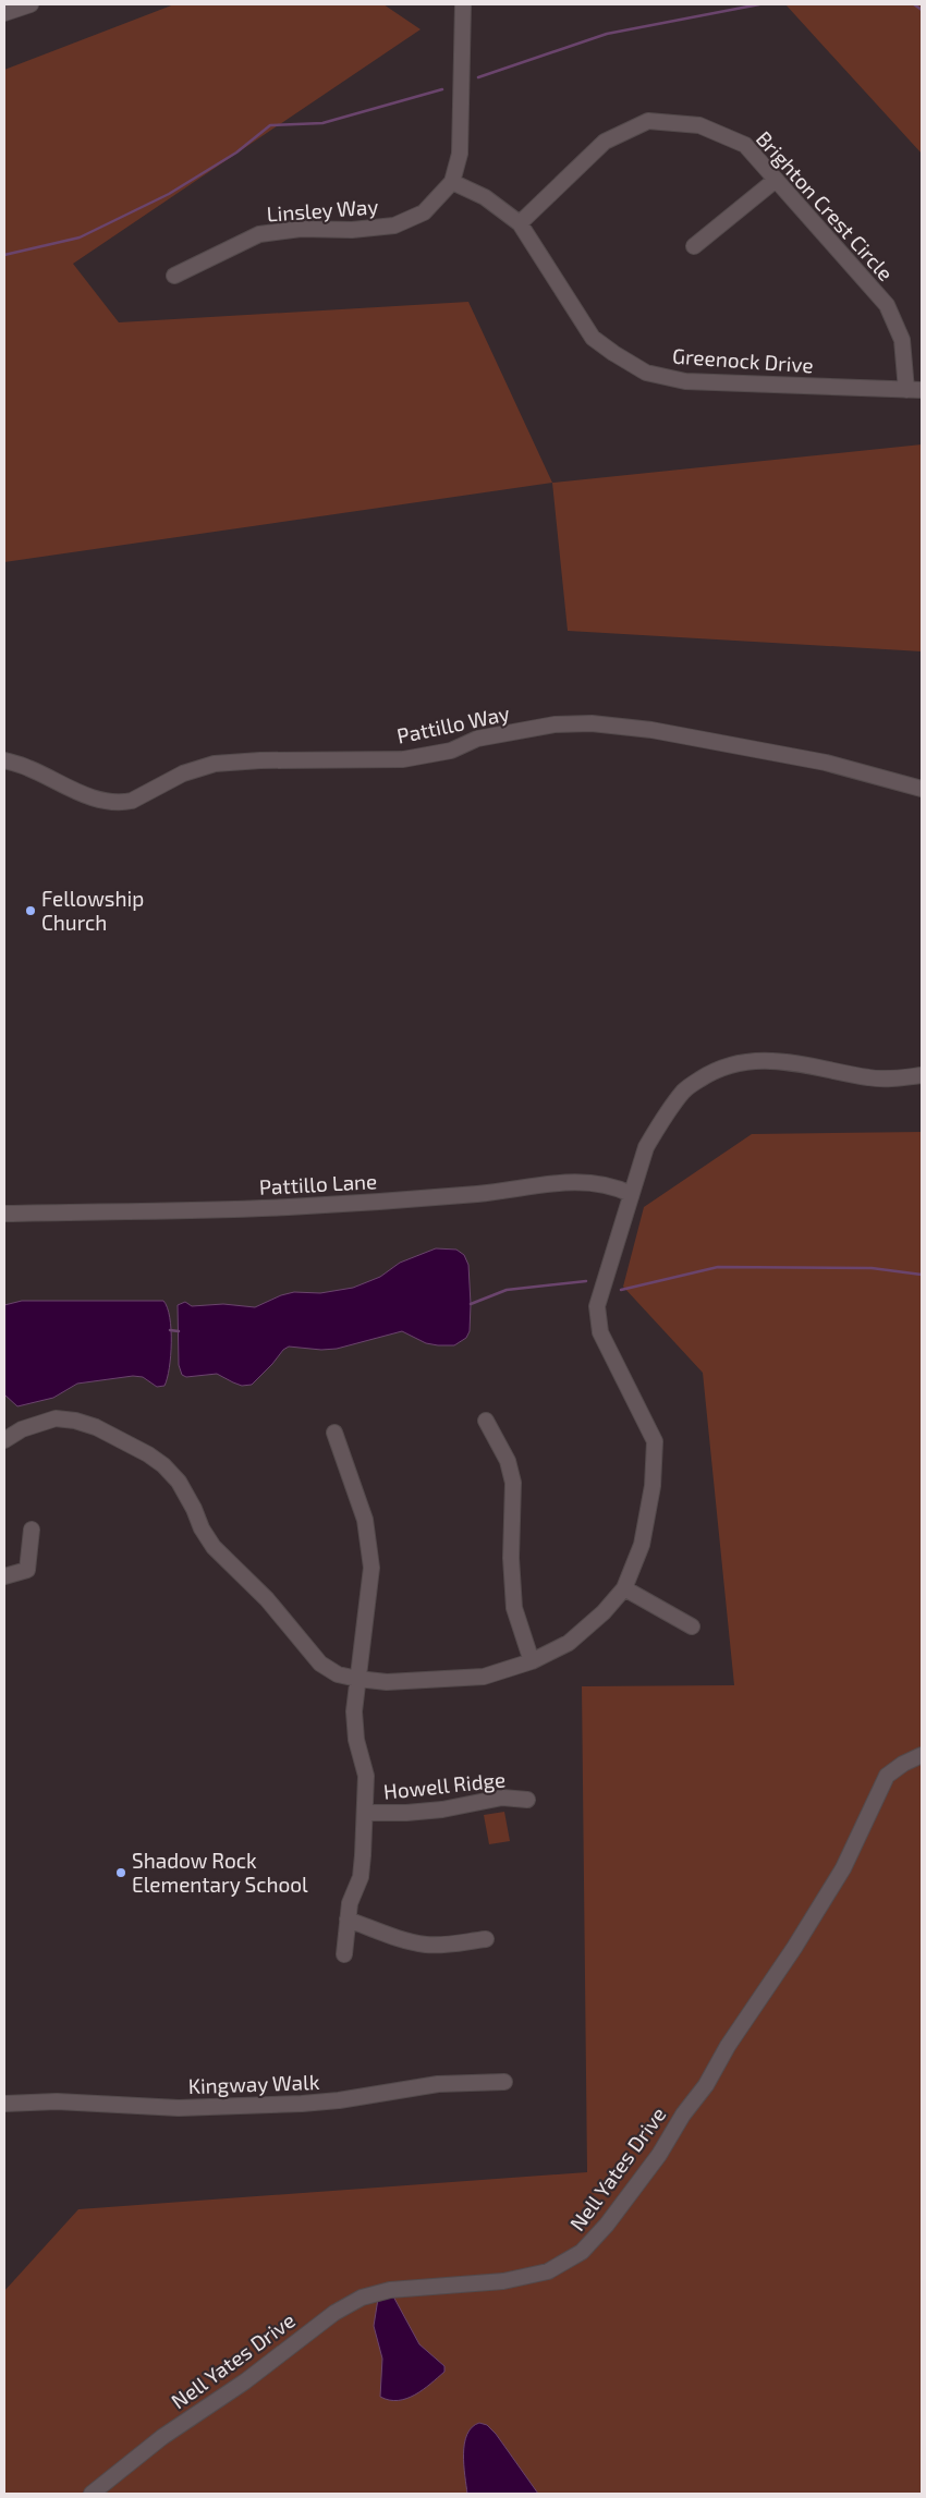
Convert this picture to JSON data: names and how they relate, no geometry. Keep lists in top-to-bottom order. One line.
{"streets":{"street":["Brighton Crest Circle","Linsley Way","Greenock Drive","Pattillo Way","Pattillo Lane","Howell Ridge","Kingway Walk","Nell Yates Drive"]},"crossings":[["Brighton Crest Circle","Greenock Drive"],["Linsley Way","Greenock Drive"]],"places":["Fellowship Church","Shadow Rock Elementary School"]}
